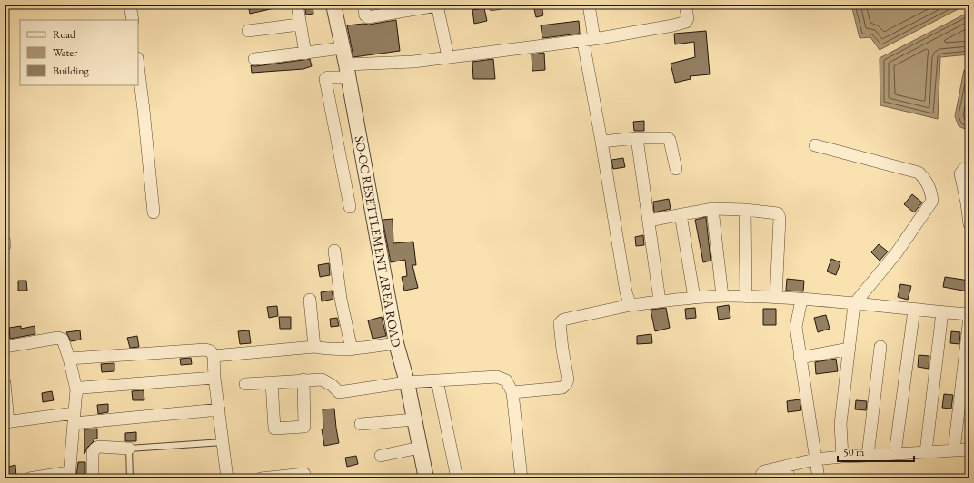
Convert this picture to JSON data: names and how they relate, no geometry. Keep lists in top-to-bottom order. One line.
{"streets":{"street":["SO-OC RESETTLEMENT AREA ROAD"]},"legend":["Road","Water","Building"],"scale_bar":"50 m"}
